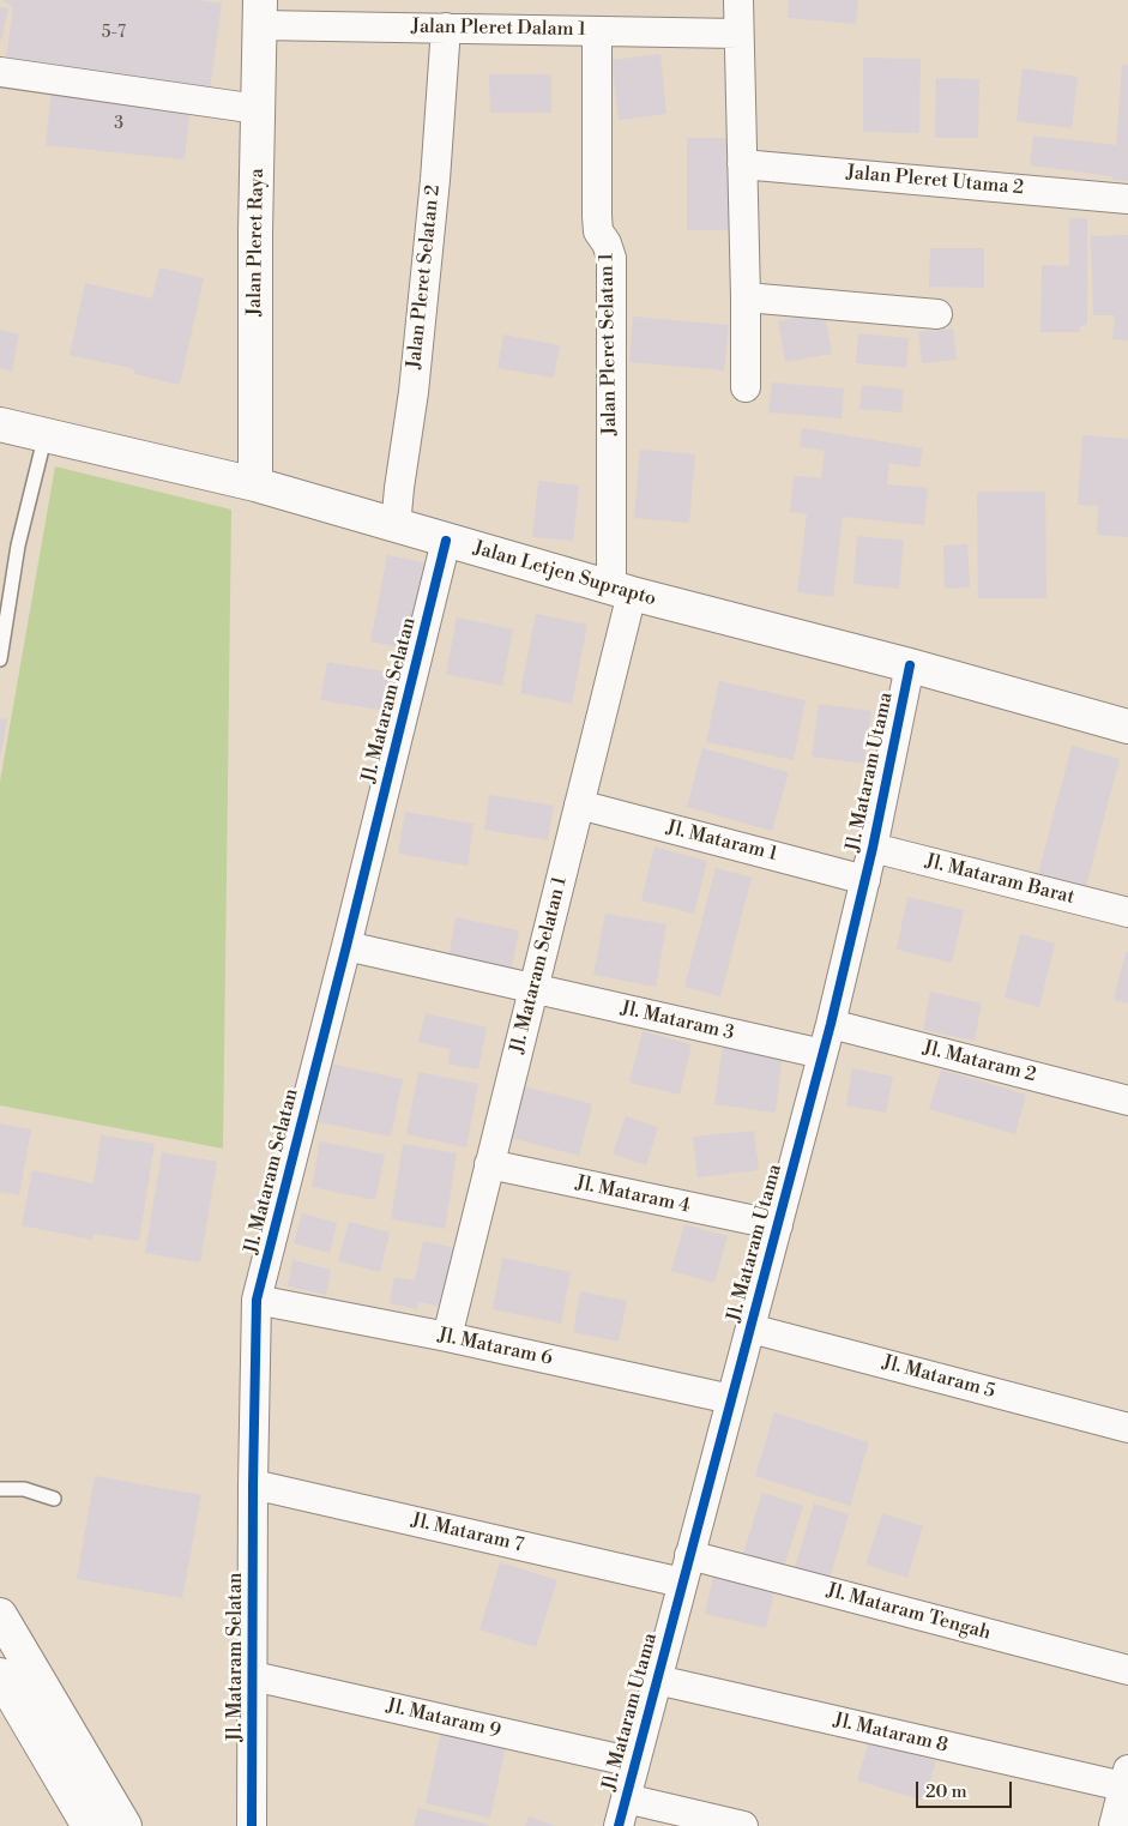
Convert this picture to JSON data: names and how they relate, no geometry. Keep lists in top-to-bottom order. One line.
{"streets":{"main road":["Jalan Pleret Raya","Jalan Letjen Suprapto"],"street":["Jalan Pleret Dalam 1","Jalan Pleret Utama 2","Jalan Pleret Selatan 2","Jalan Pleret Selatan 1","Jl. Mataram Selatan","Jl. Mataram Utama","Jl. Mataram 1","Jl. Mataram Barat","Jl. Mataram Selatan 1","Jl. Mataram 3","Jl. Mataram 2","Jl. Mataram 4","Jl. Mataram 6","Jl. Mataram 5","Jl. Mataram 7","Jl. Mataram Tengah","Jl. Mataram 9","Jl. Mataram 8"]},"crossings":[["Jalan Pleret Dalam 1","Jalan Pleret Raya"],["Jalan Pleret Dalam 1","Jalan Pleret Selatan 2"],["Jalan Pleret Dalam 1","Jalan Pleret Selatan 1"],["Jalan Pleret Raya","Jalan Letjen Suprapto"],["Jalan Pleret Selatan 2","Jalan Letjen Suprapto"],["Jalan Pleret Selatan 1","Jalan Letjen Suprapto"],["Jalan Pleret Selatan 1","Jl. Mataram Selatan 1"],["Jalan Letjen Suprapto","Jl. Mataram Selatan"],["Jalan Letjen Suprapto","Jl. Mataram Utama"],["Jalan Letjen Suprapto","Jl. Mataram Selatan 1"],["Jl. Mataram Selatan","Jl. Mataram 3"],["Jl. Mataram Selatan","Jl. Mataram 6"],["Jl. Mataram Selatan","Jl. Mataram 7"],["Jl. Mataram Selatan","Jl. Mataram 9"],["Jl. Mataram Utama","Jl. Mataram 1"],["Jl. Mataram Utama","Jl. Mataram Barat"],["Jl. Mataram Utama","Jl. Mataram 3"],["Jl. Mataram Utama","Jl. Mataram 2"],["Jl. Mataram Utama","Jl. Mataram 4"],["Jl. Mataram Utama","Jl. Mataram 6"],["Jl. Mataram Utama","Jl. Mataram 5"],["Jl. Mataram Utama","Jl. Mataram 7"],["Jl. Mataram Utama","Jl. Mataram Tengah"],["Jl. Mataram Utama","Jl. Mataram 9"],["Jl. Mataram Utama","Jl. Mataram 8"],["Jl. Mataram 1","Jl. Mataram Selatan 1"],["Jl. Mataram Selatan 1","Jl. Mataram 3"],["Jl. Mataram Selatan 1","Jl. Mataram 4"],["Jl. Mataram Selatan 1","Jl. Mataram 6"]],"house_numbers":["5-7","3"],"scale_bar":"20 m"}
